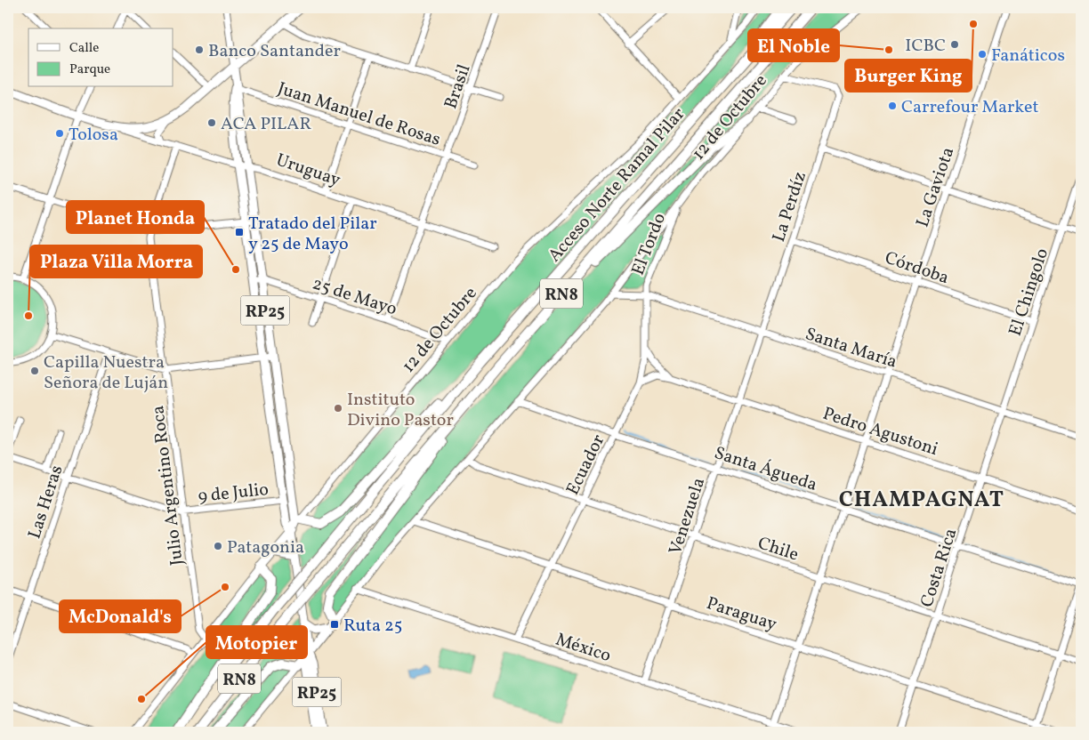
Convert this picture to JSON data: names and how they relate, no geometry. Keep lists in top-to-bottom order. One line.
{"streets":{"highway":["Acceso Norte Ramal Pilar","RN8"],"main road":["12 de Octubre","Uruguay","RP25"],"street":["Brasil","Juan Manuel de Rosas","La Gaviota","La Perdíz","El Tordo","Córdoba","El Chingolo","25 de Mayo","Santa María","Pedro Agustoni","Ecuador","Santa Águeda","Julio Argentino Roca","9 de Julio","Las Heras","Venezuela","Chile","Costa Rica","Paraguay","México"]},"crossings":[["Brasil","Juan Manuel de Rosas"],["Brasil","Uruguay"],["Brasil","25 de Mayo"],["Juan Manuel de Rosas","RP25"],["12 de Octubre","La Perdíz"],["12 de Octubre","El Tordo"],["12 de Octubre","25 de Mayo"],["12 de Octubre","RP25"],["12 de Octubre","Santa María"],["12 de Octubre","Santa Águeda"],["12 de Octubre","Julio Argentino Roca"],["12 de Octubre","Chile"],["12 de Octubre","Paraguay"],["12 de Octubre","México"],["Uruguay","RP25"],["Uruguay","Julio Argentino Roca"],["La Gaviota","Córdoba"],["La Gaviota","Santa María"],["La Gaviota","Pedro Agustoni"],["La Gaviota","Santa Águeda"],["La Gaviota","Chile"],["La Gaviota","Paraguay"],["La Gaviota","México"],["La Perdíz","Córdoba"],["La Perdíz","Santa María"],["La Perdíz","Venezuela"],["El Tordo","Santa María"],["El Tordo","Ecuador"],["Córdoba","El Chingolo"],["El Chingolo","Santa María"],["El Chingolo","Costa Rica"],["25 de Mayo","RP25"],["RP25","9 de Julio"],["Santa María","Ecuador"],["Santa María","Venezuela"],["Santa María","Costa Rica"],["Pedro Agustoni","Ecuador"],["Pedro Agustoni","Venezuela"],["Pedro Agustoni","Costa Rica"],["Ecuador","Santa Águeda"],["Ecuador","Chile"],["Ecuador","Paraguay"],["Ecuador","México"],["Santa Águeda","Venezuela"],["Santa Águeda","Costa Rica"],["Julio Argentino Roca","9 de Julio"],["9 de Julio","Las Heras"],["Venezuela","Chile"],["Venezuela","Paraguay"],["Venezuela","México"],["Chile","Costa Rica"],["Costa Rica","Paraguay"]],"districts":["CHAMPAGNAT"],"places":{"other":["Burger King","ICBC","Banco Santander","El Noble","Fanáticos","Carrefour Market","ACA PILAR","Tolosa","Planet Honda","Plaza Villa Morra","Capilla Nuestra Señora de Luján","Instituto Divino Pastor","Patagonia","McDonald's","Motopier"],"transit":["Tratado del Pilar y 25 de Mayo","Ruta 25"]},"legend":["Calle","Parque"]}
